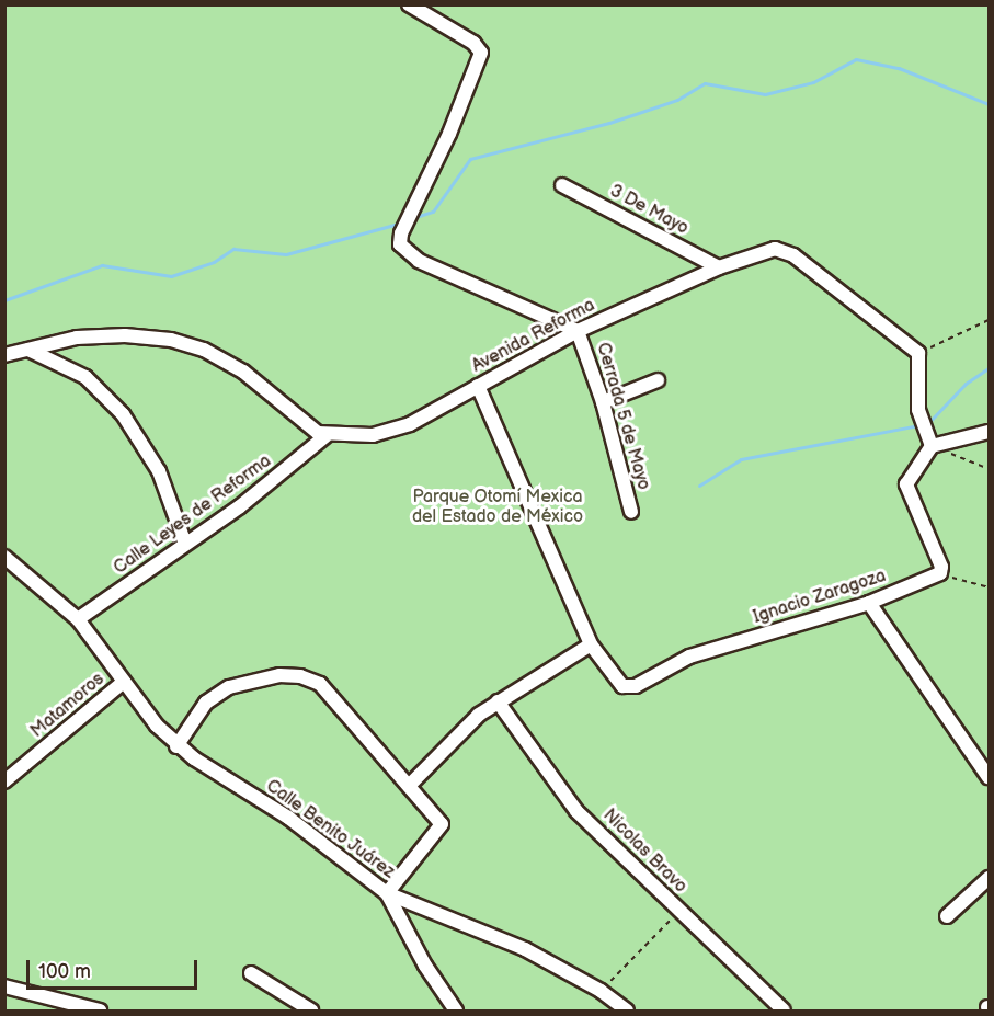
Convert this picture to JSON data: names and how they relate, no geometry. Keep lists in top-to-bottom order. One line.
{"streets":{"street":["3 De Mayo","Avenida Reforma","Cerrada 5 de Mayo","Calle Leyes de Reforma","Ignacio Zaragoza","Matamoros","Calle Benito Juárez","Nicolas Bravo"]},"crossings":[["3 De Mayo","Avenida Reforma"],["Avenida Reforma","Cerrada 5 de Mayo"],["Avenida Reforma","Calle Leyes de Reforma"],["Calle Leyes de Reforma","Calle Benito Juárez"],["Matamoros","Calle Benito Juárez"]],"parks":["Parque Otomí Mexica del Estado de México"],"scale_bar":"100 m"}
